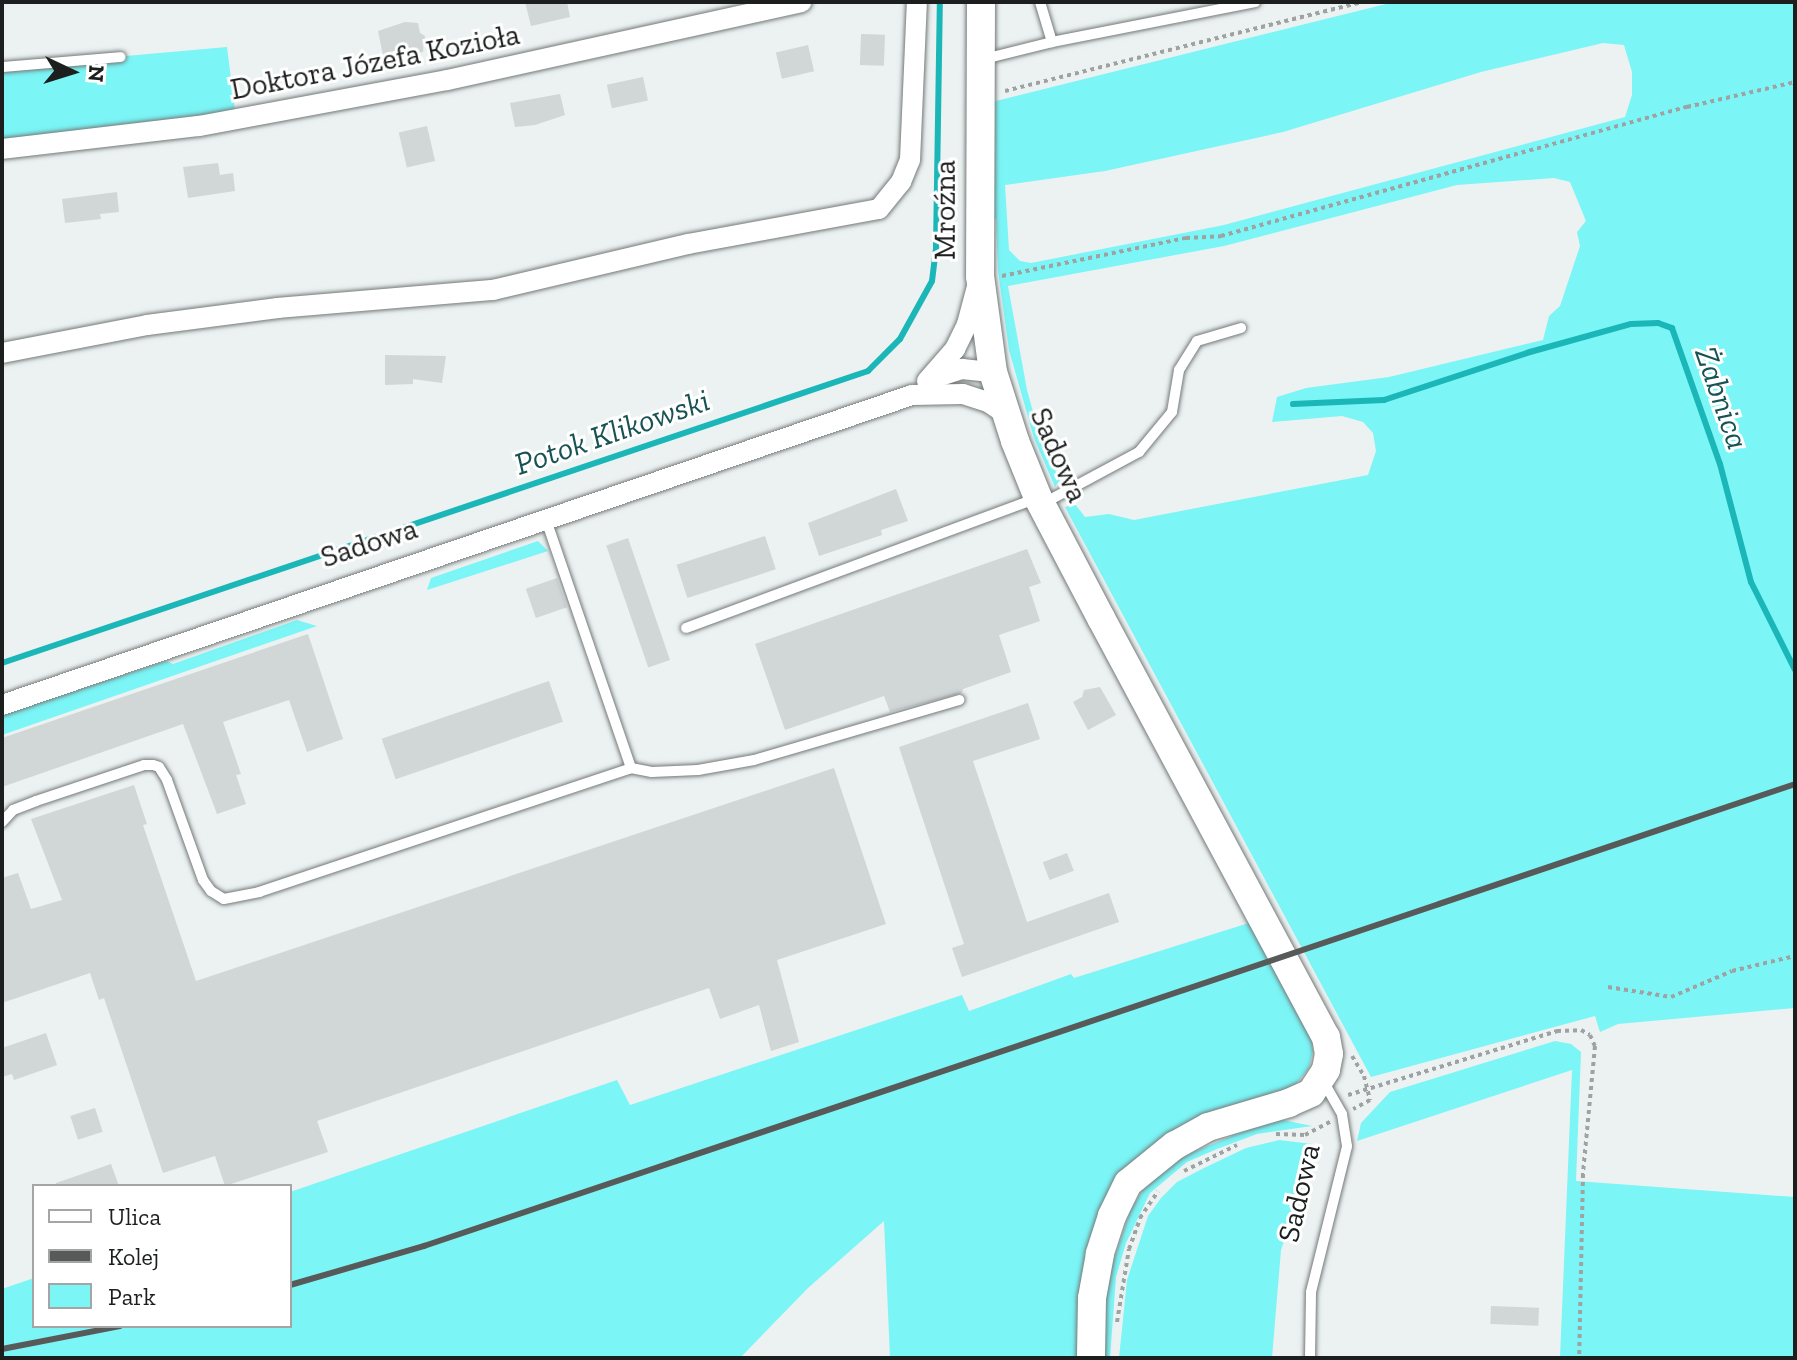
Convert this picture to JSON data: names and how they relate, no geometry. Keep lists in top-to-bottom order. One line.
{"streets":{"main road":["Mroźna","Sadowa"],"street":["Doktora Józefa Kozioła"]},"crossings":[["Mroźna","Sadowa"]],"water":["Żabnica","Potok Klikowski"],"legend":["Ulica","Kolej","Park"],"north":"right"}
